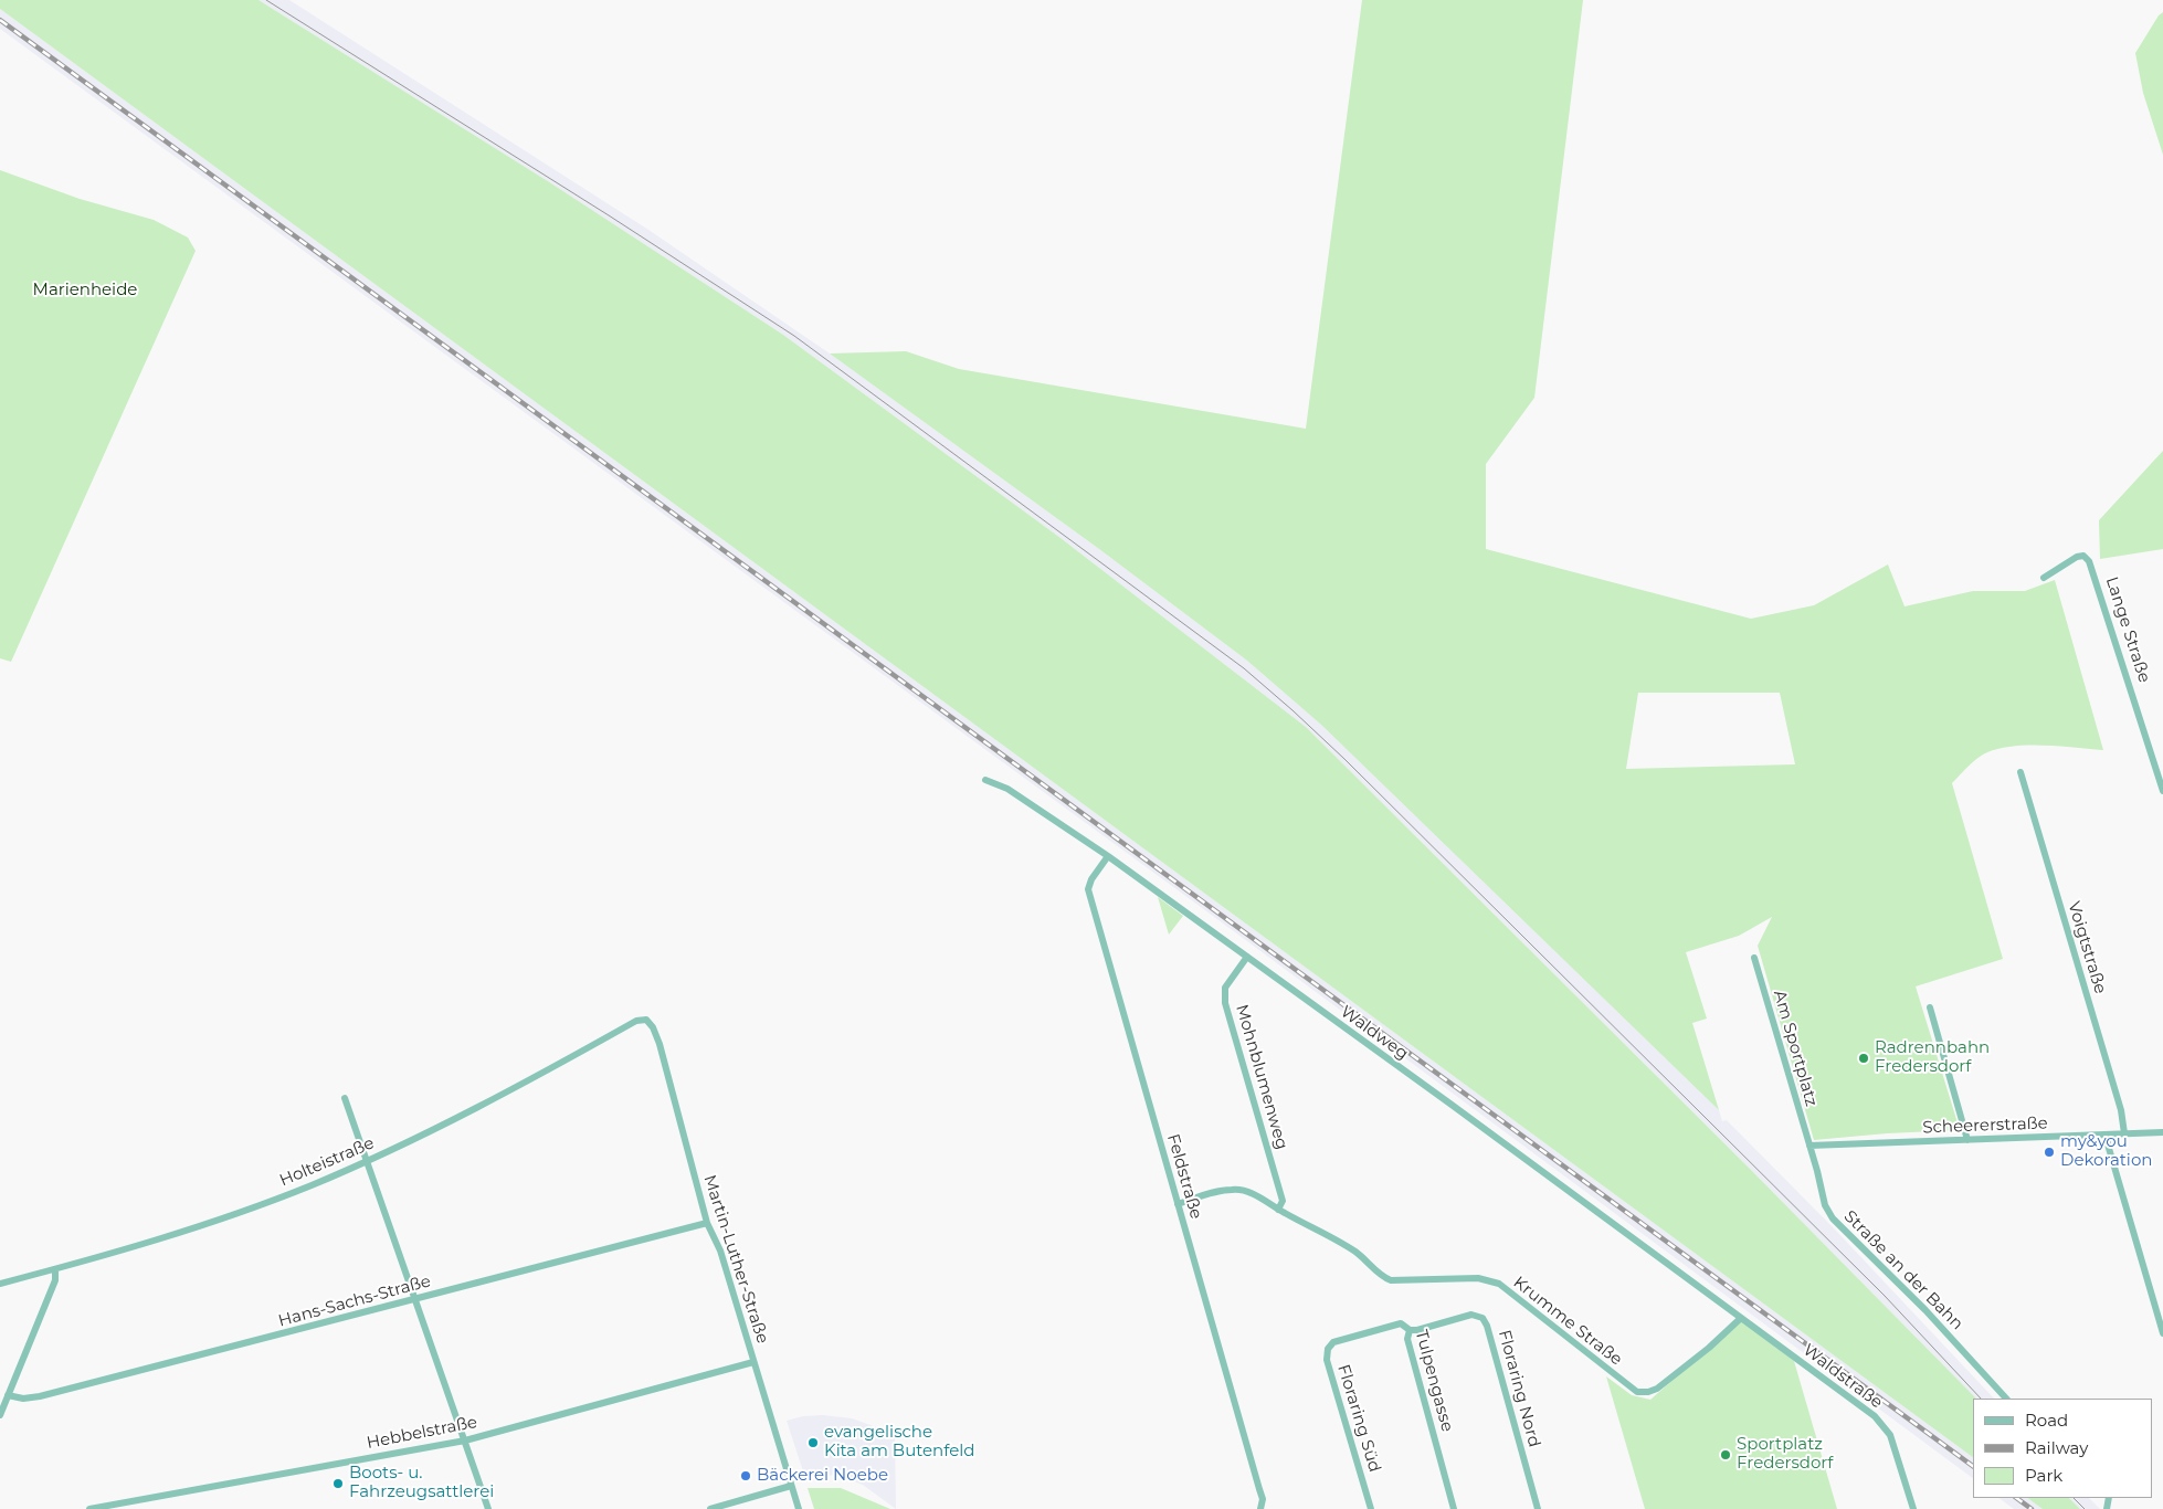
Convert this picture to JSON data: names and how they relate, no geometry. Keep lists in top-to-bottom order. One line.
{"streets":{"street":["Lange Straße","Voigtstraße","Waldweg","Am Sportplatz","Mohnblumenweg","Scheererstraße","Holteistraße","Feldstraße","Martin-Luther-Straße","Straße an der Bahn","Hans-Sachs-Straße","Krumme Straße","Waldstraße","Tulpengasse","Floraring Nord","Floraring Süd","Hebbelstraße"]},"crossings":[["Voigtstraße","Scheererstraße"],["Waldweg","Mohnblumenweg"],["Waldweg","Feldstraße"],["Waldweg","Krumme Straße"],["Waldweg","Waldstraße"],["Am Sportplatz","Scheererstraße"],["Am Sportplatz","Straße an der Bahn"],["Mohnblumenweg","Krumme Straße"],["Scheererstraße","Straße an der Bahn"],["Holteistraße","Martin-Luther-Straße"],["Feldstraße","Krumme Straße"],["Martin-Luther-Straße","Hans-Sachs-Straße"],["Martin-Luther-Straße","Hebbelstraße"],["Krumme Straße","Waldstraße"],["Tulpengasse","Floraring Nord"],["Tulpengasse","Floraring Süd"]],"parks":["Marienheide"],"places":["Radrennbahn Fredersdorf","my&you Dekoration","evangelische Kita am Butenfeld","Sportplatz Fredersdorf","Bäckerei Noebe","Boots- u. Fahrzeugsattlerei"],"legend":["Road","Railway","Park"]}
